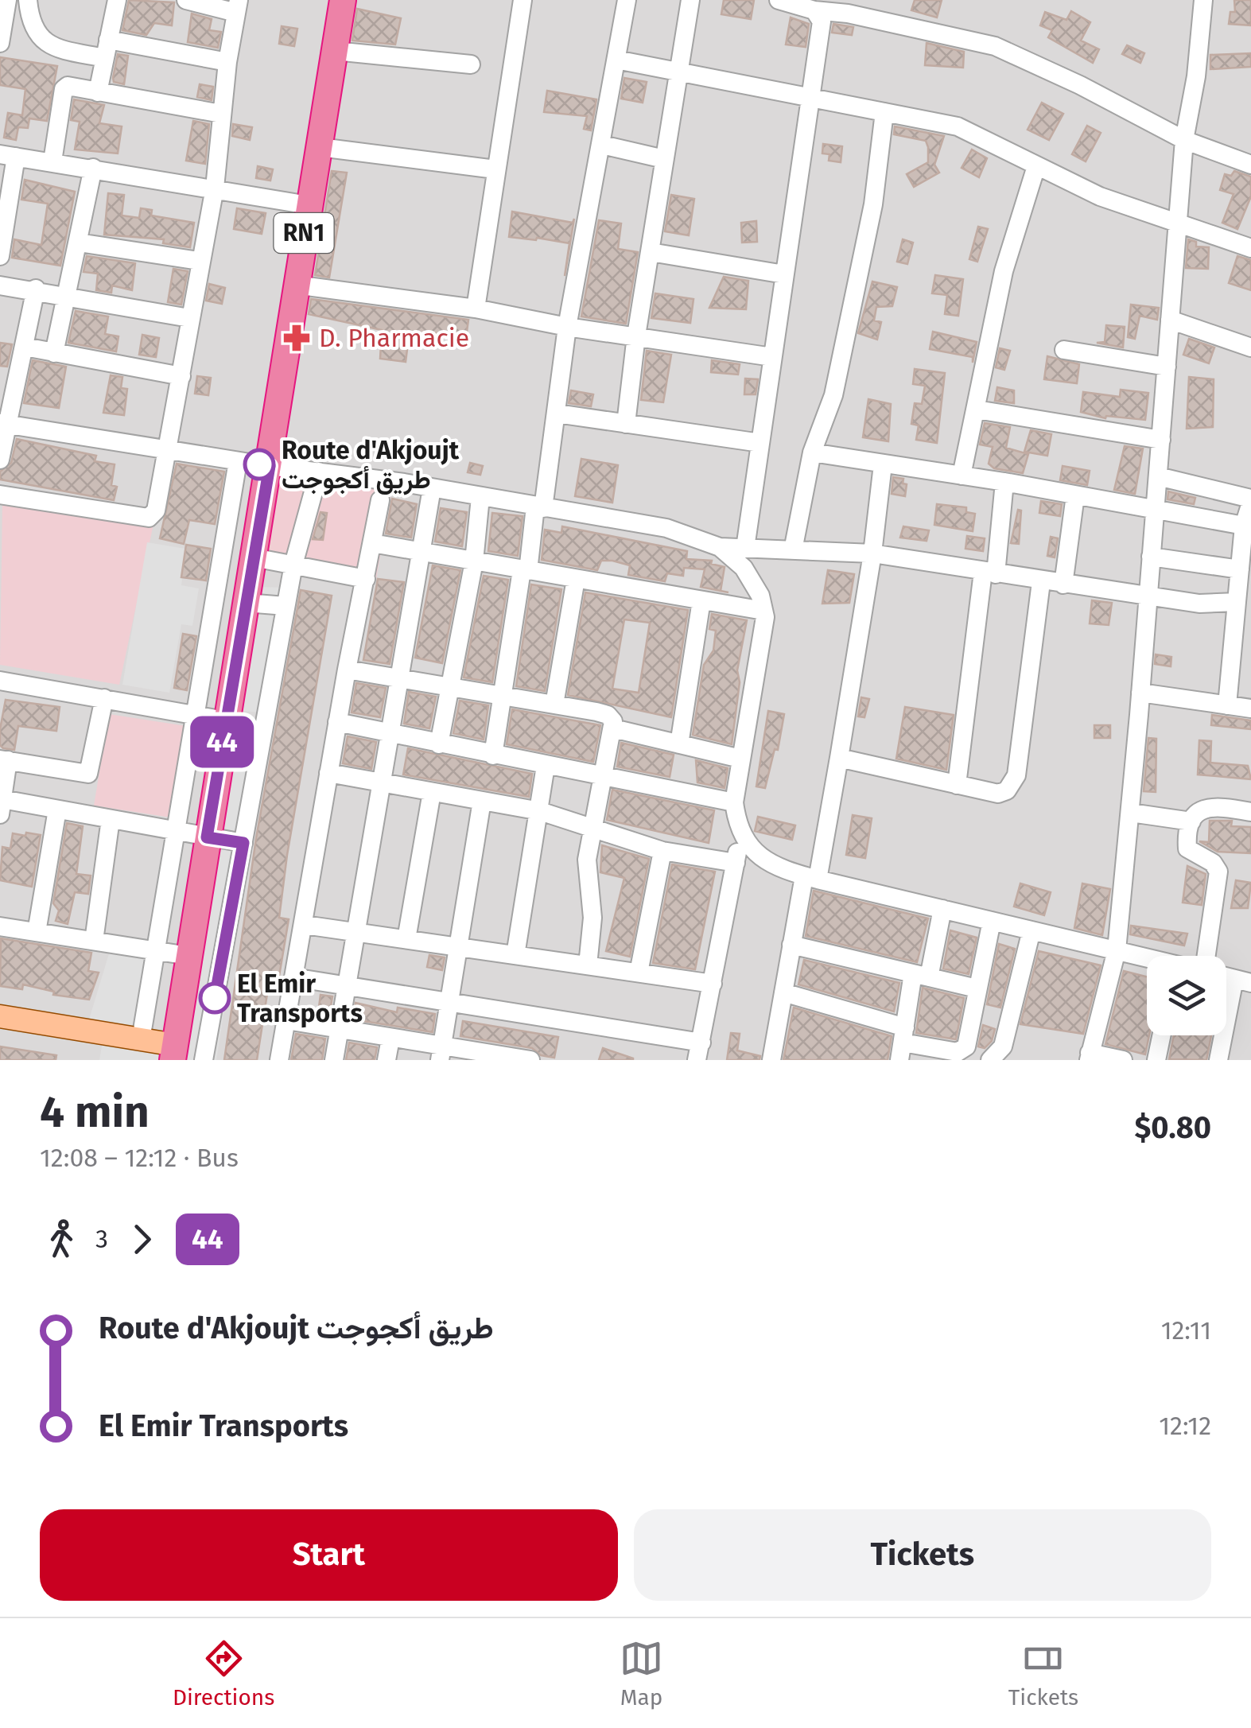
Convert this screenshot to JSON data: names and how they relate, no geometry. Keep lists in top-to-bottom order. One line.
{"streets":{"highway":["RN1"]},"places":{"pharmacy":["D. Pharmacie"],"other":["Route d'Akjoujt طريق أكجوجت","El Emir Transports"]},"lines":["bus line 44"],"page":{"on_map":"44","heading":["4 min","12:08 – 12:12 · Bus","$0.80"],"legs":["3","44"],"list":[{"name":"Route d'Akjoujt طريق أكجوجت","value":"12:11"},{"name":"El Emir Transports","value":"12:12"}],"buttons":["Start","Tickets"],"tabs":["Directions","Map","Tickets"]}}
